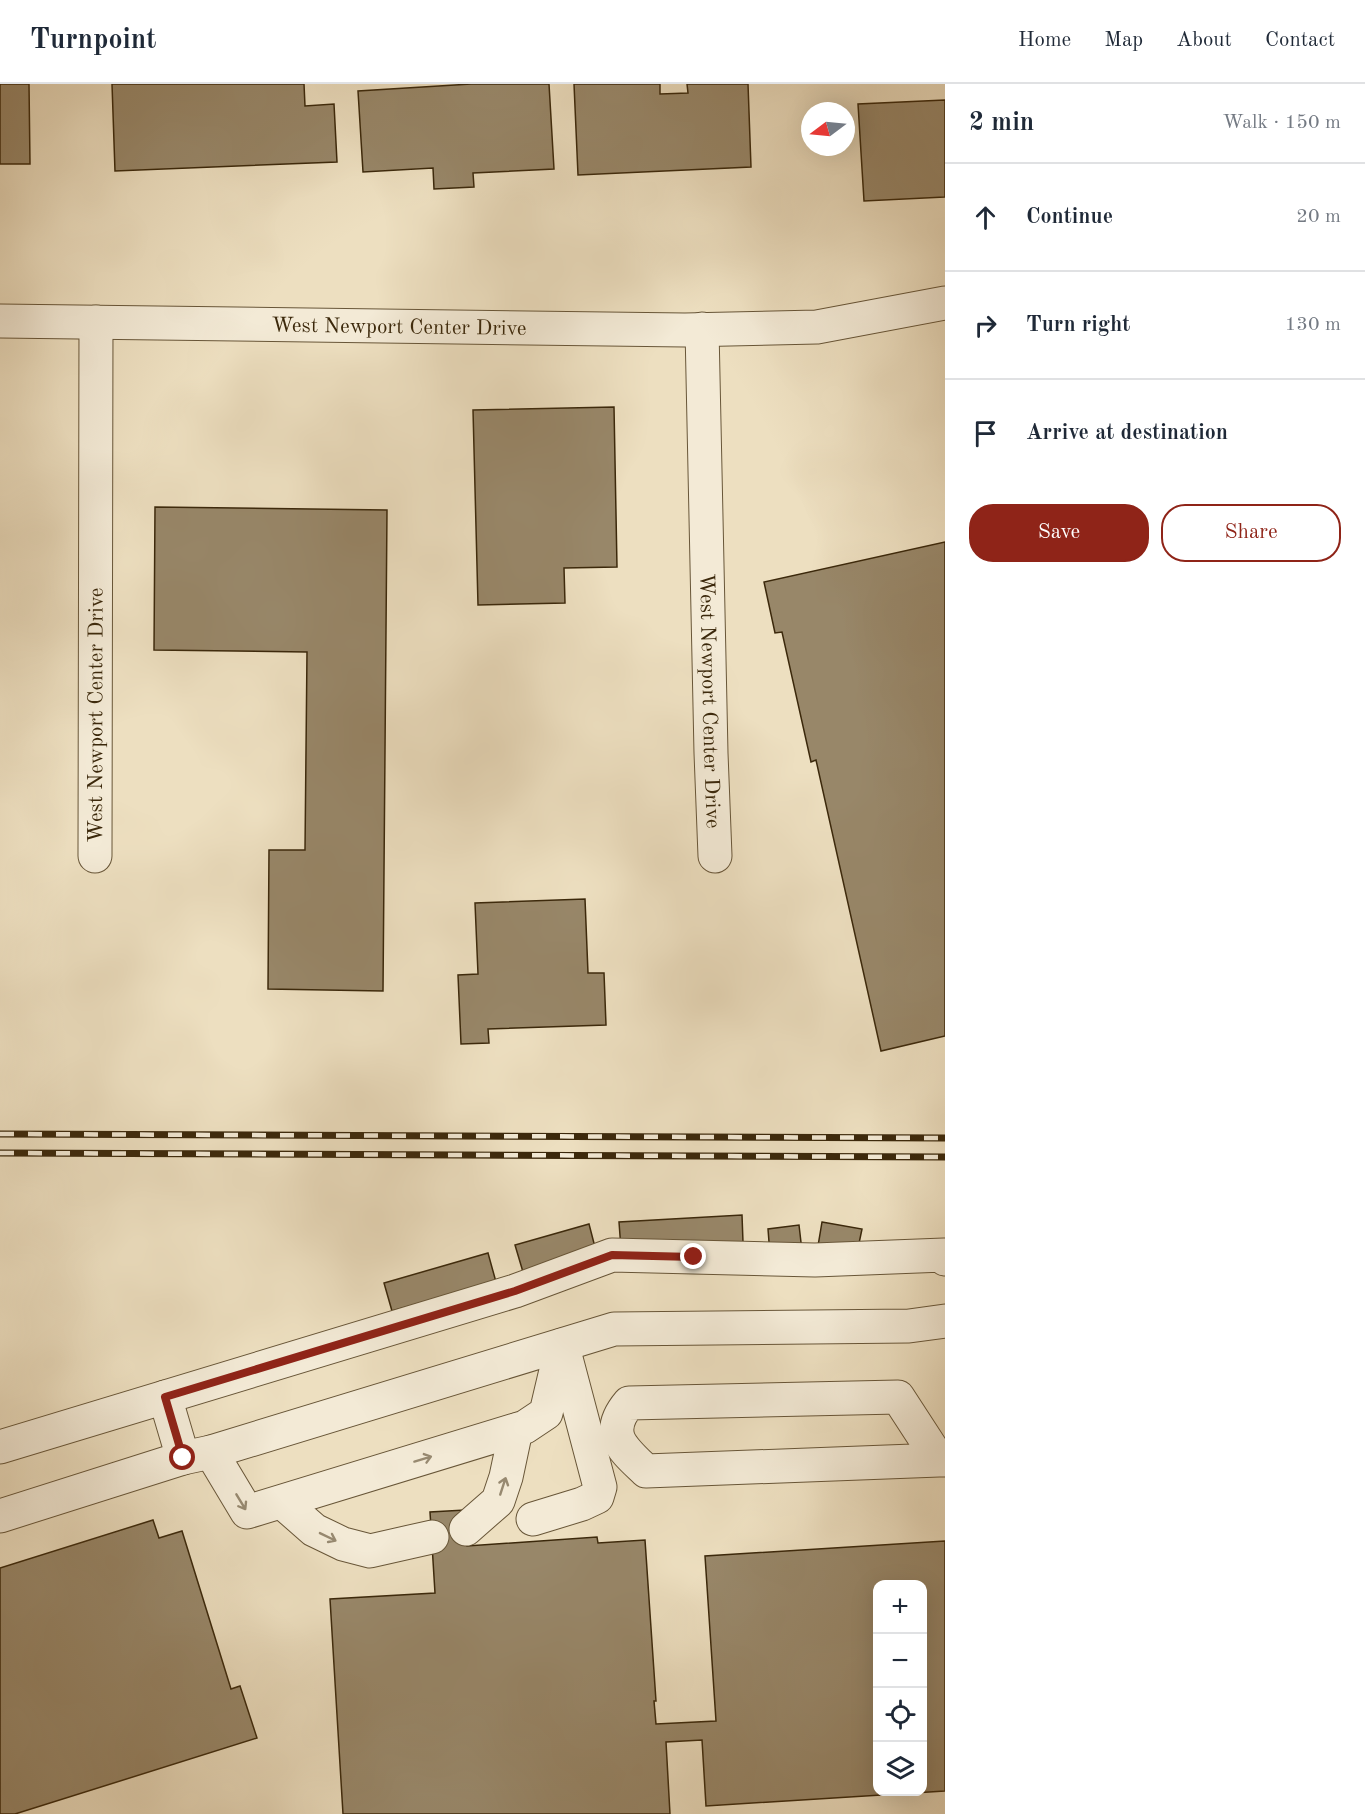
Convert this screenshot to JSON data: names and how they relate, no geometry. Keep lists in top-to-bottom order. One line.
{"streets":{"street":["West Newport Center Drive"]},"north":"left","page":{"header":"Turnpoint","nav":["Home","Map","About","Contact"],"heading":["2 min","Walk · 150 m"],"list":[["Continue","20 m"],["Turn right","130 m"],"Arrive at destination"],"buttons":["Save","Share"],"map_buttons":["+","−"]}}
